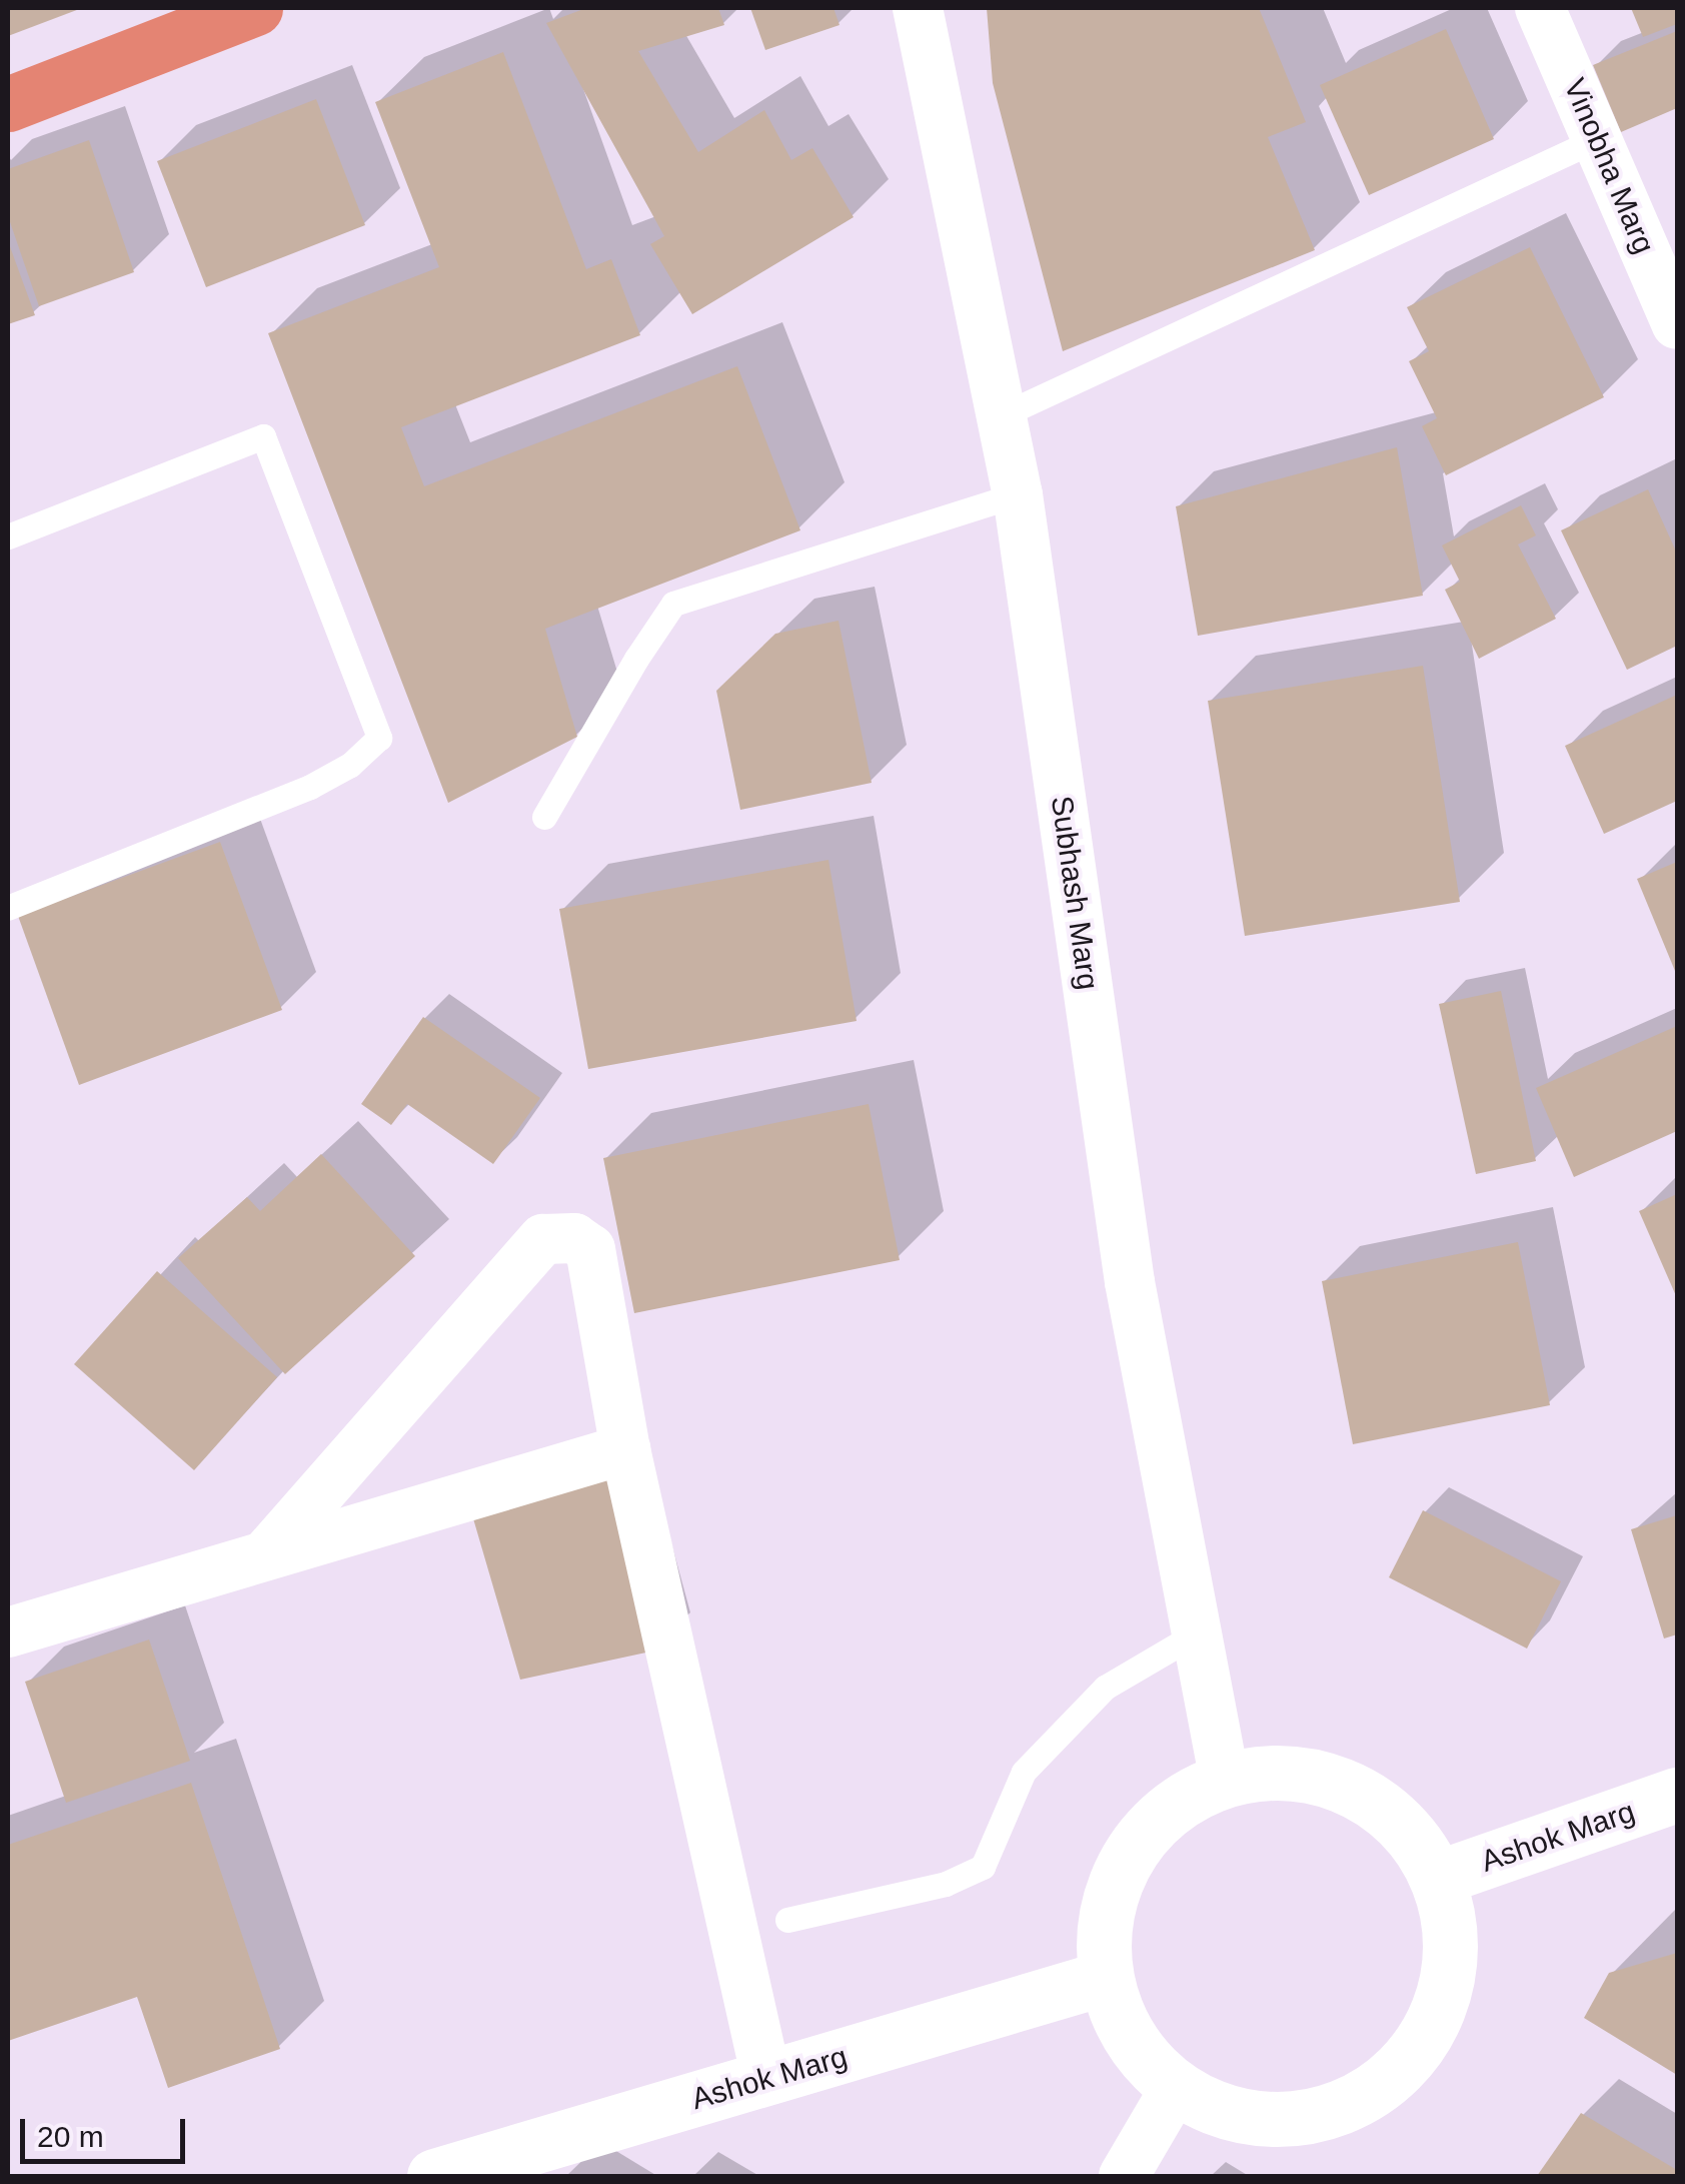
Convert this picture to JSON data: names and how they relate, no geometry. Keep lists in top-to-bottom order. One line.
{"streets":{"street":["Vinobha Marg","Subhash Marg","Ashok Marg"]},"crossings":[["Subhash Marg","Ashok Marg"]],"scale_bar":"20 m"}
